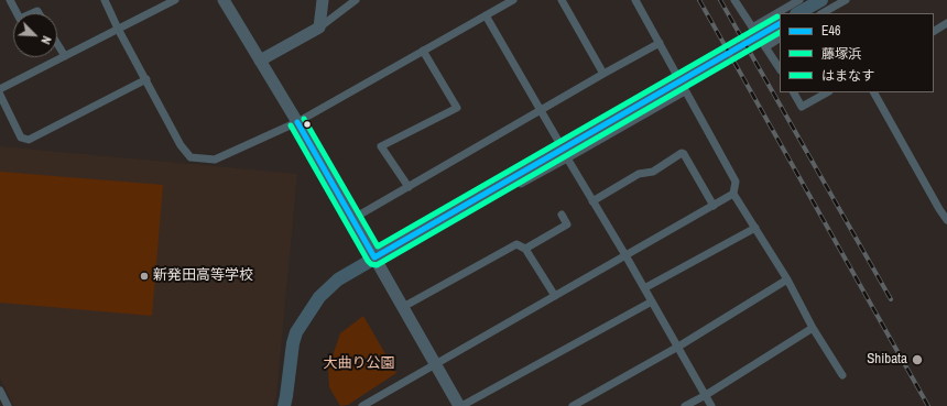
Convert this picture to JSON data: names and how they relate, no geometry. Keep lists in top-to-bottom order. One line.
{"parks":["大曲り公園"],"places":["新発田高等学校","Shibata"],"lines":["transit line はまなす","transit line E46","transit line 藤塚浜"],"legend":["E46","藤塚浜","はまなす"],"north":"bottom right"}
